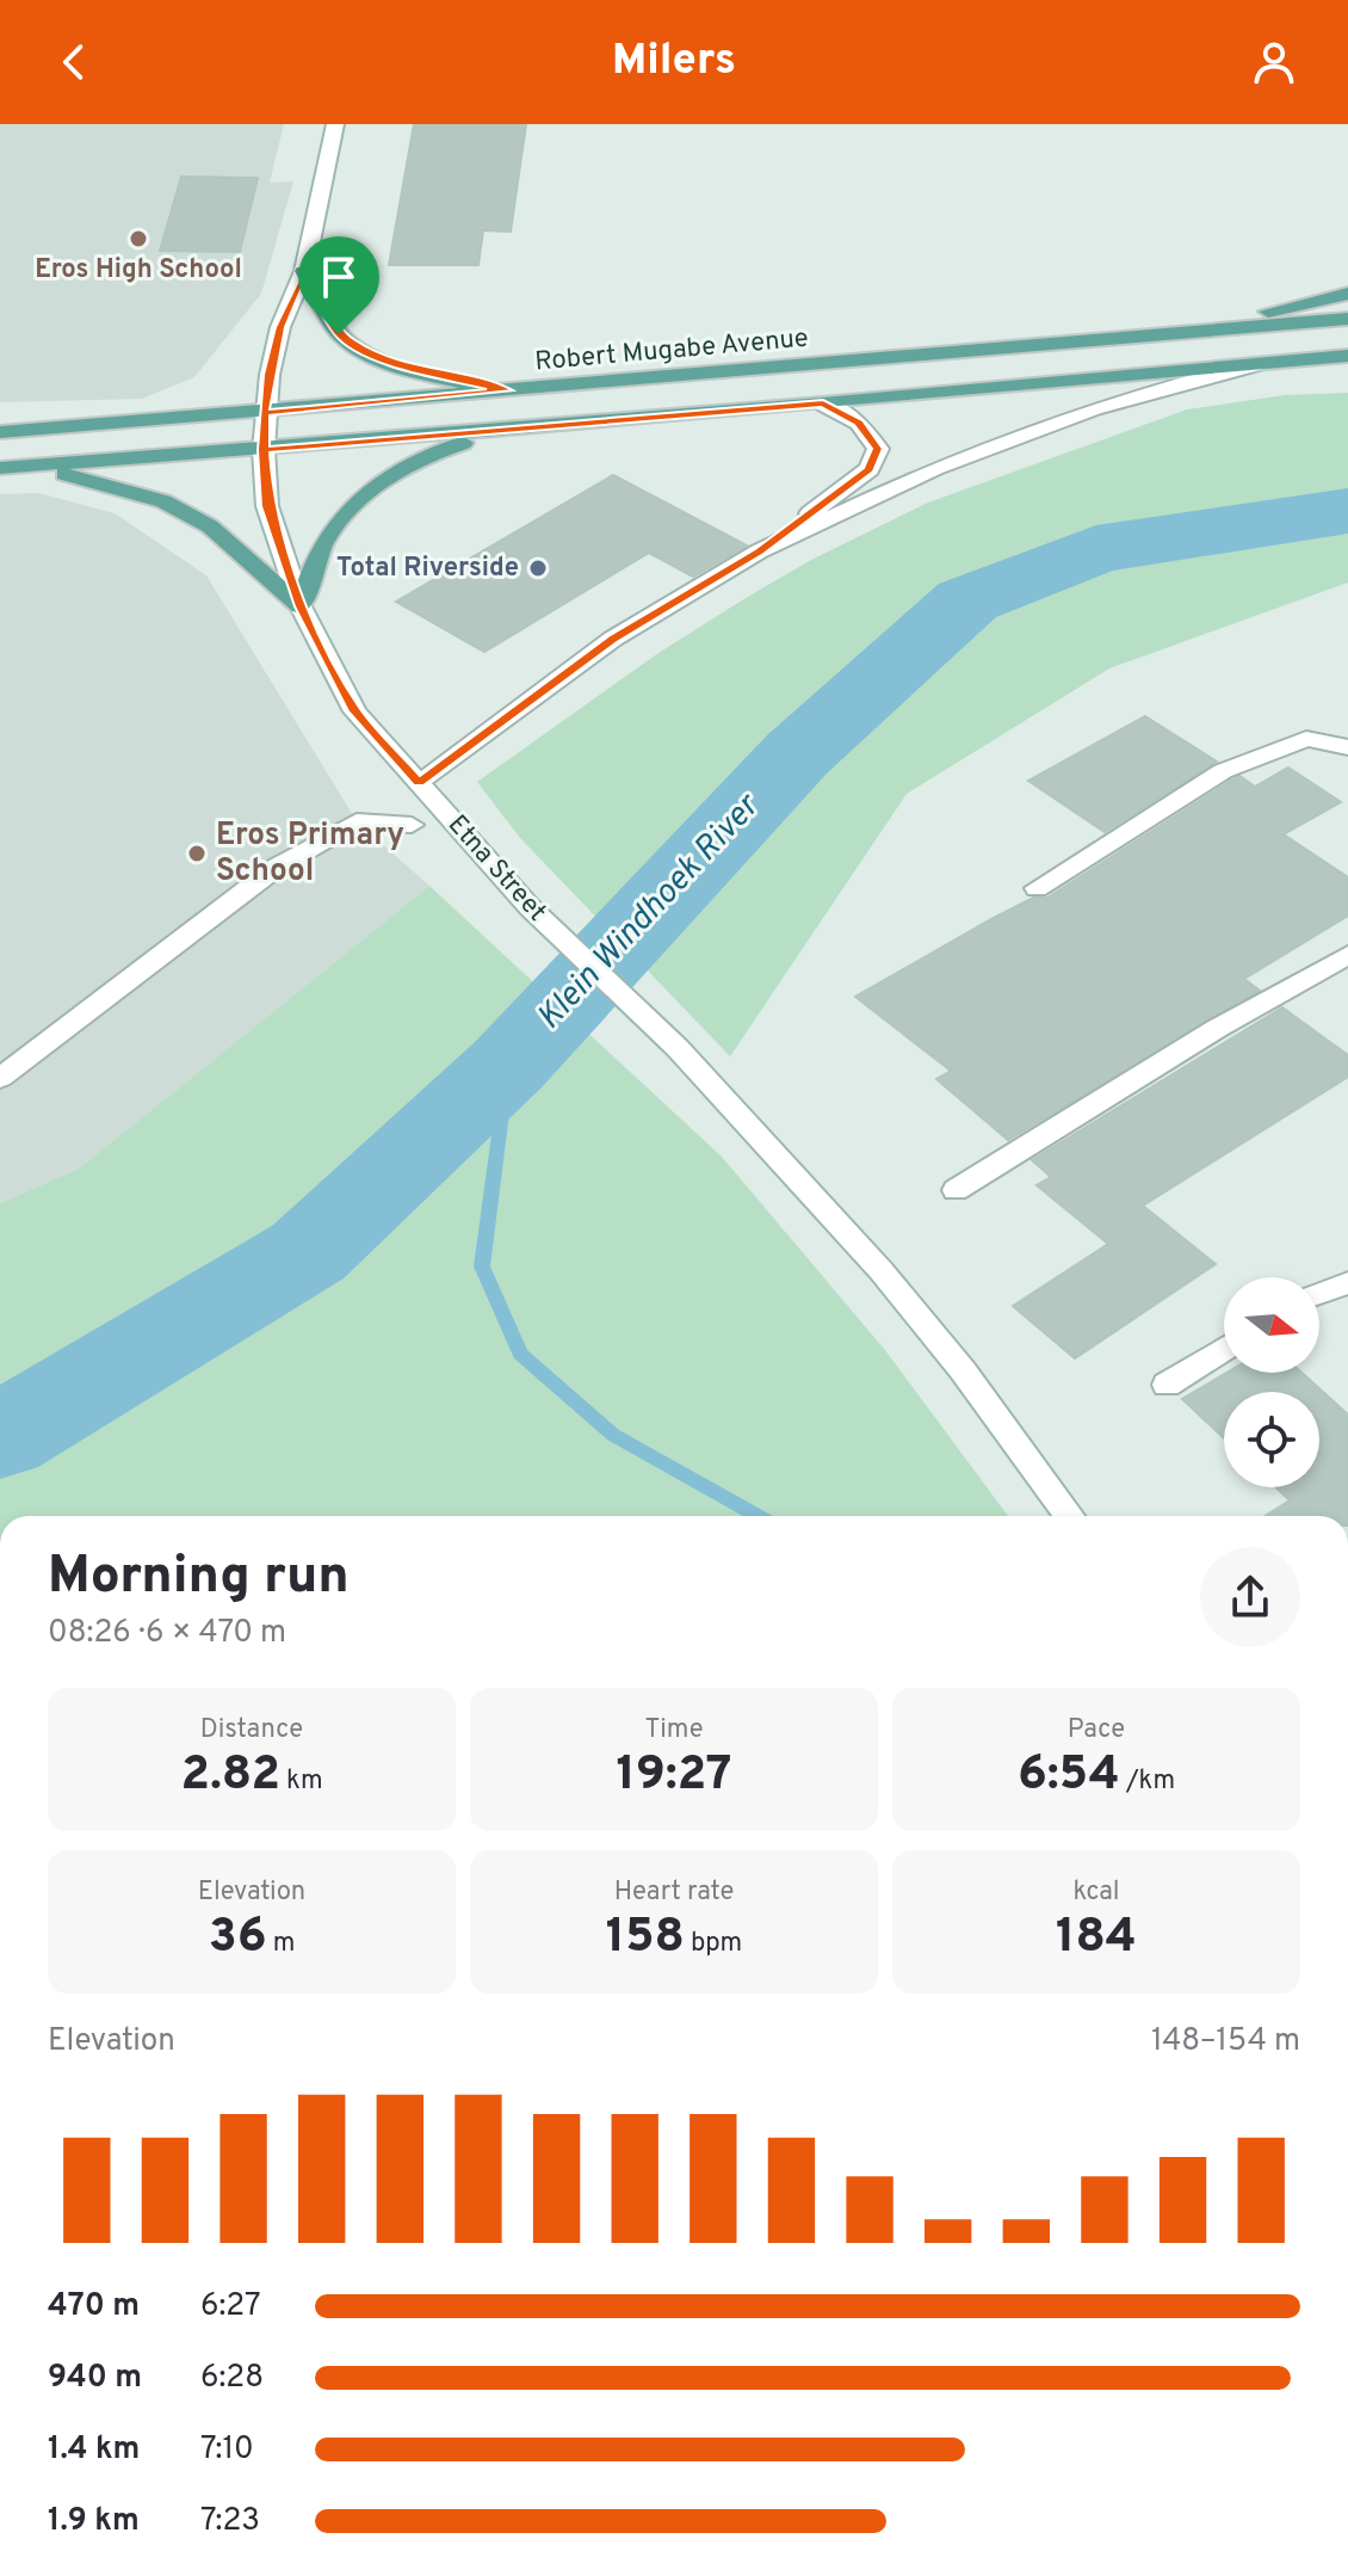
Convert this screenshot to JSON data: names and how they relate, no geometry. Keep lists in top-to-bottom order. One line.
{"streets":{"main road":["Robert Mugabe Avenue"],"street":["Etna Street"]},"crossings":[["Robert Mugabe Avenue","Etna Street"]],"water":["Klein Windhoek River"],"places":["Eros High School","Total Riverside","Eros Primary School"],"north":"right","page":{"header":"Milers","heading":["Morning run","08:26 · 6 × 470 m"],"stats":[["Distance","2.82 km"],["Time","19:27"],["Pace","6:54 /km"],["Elevation","36 m"],["Heart rate","158 bpm"],["kcal","184"]],"chart":["Elevation","148–154 m"],"list":[{"name":"470 m","note":"6:27"},{"name":"940 m","note":"6:28"},{"name":"1.4 km","note":"7:10"},{"name":"1.9 km","note":"7:23"}]}}
